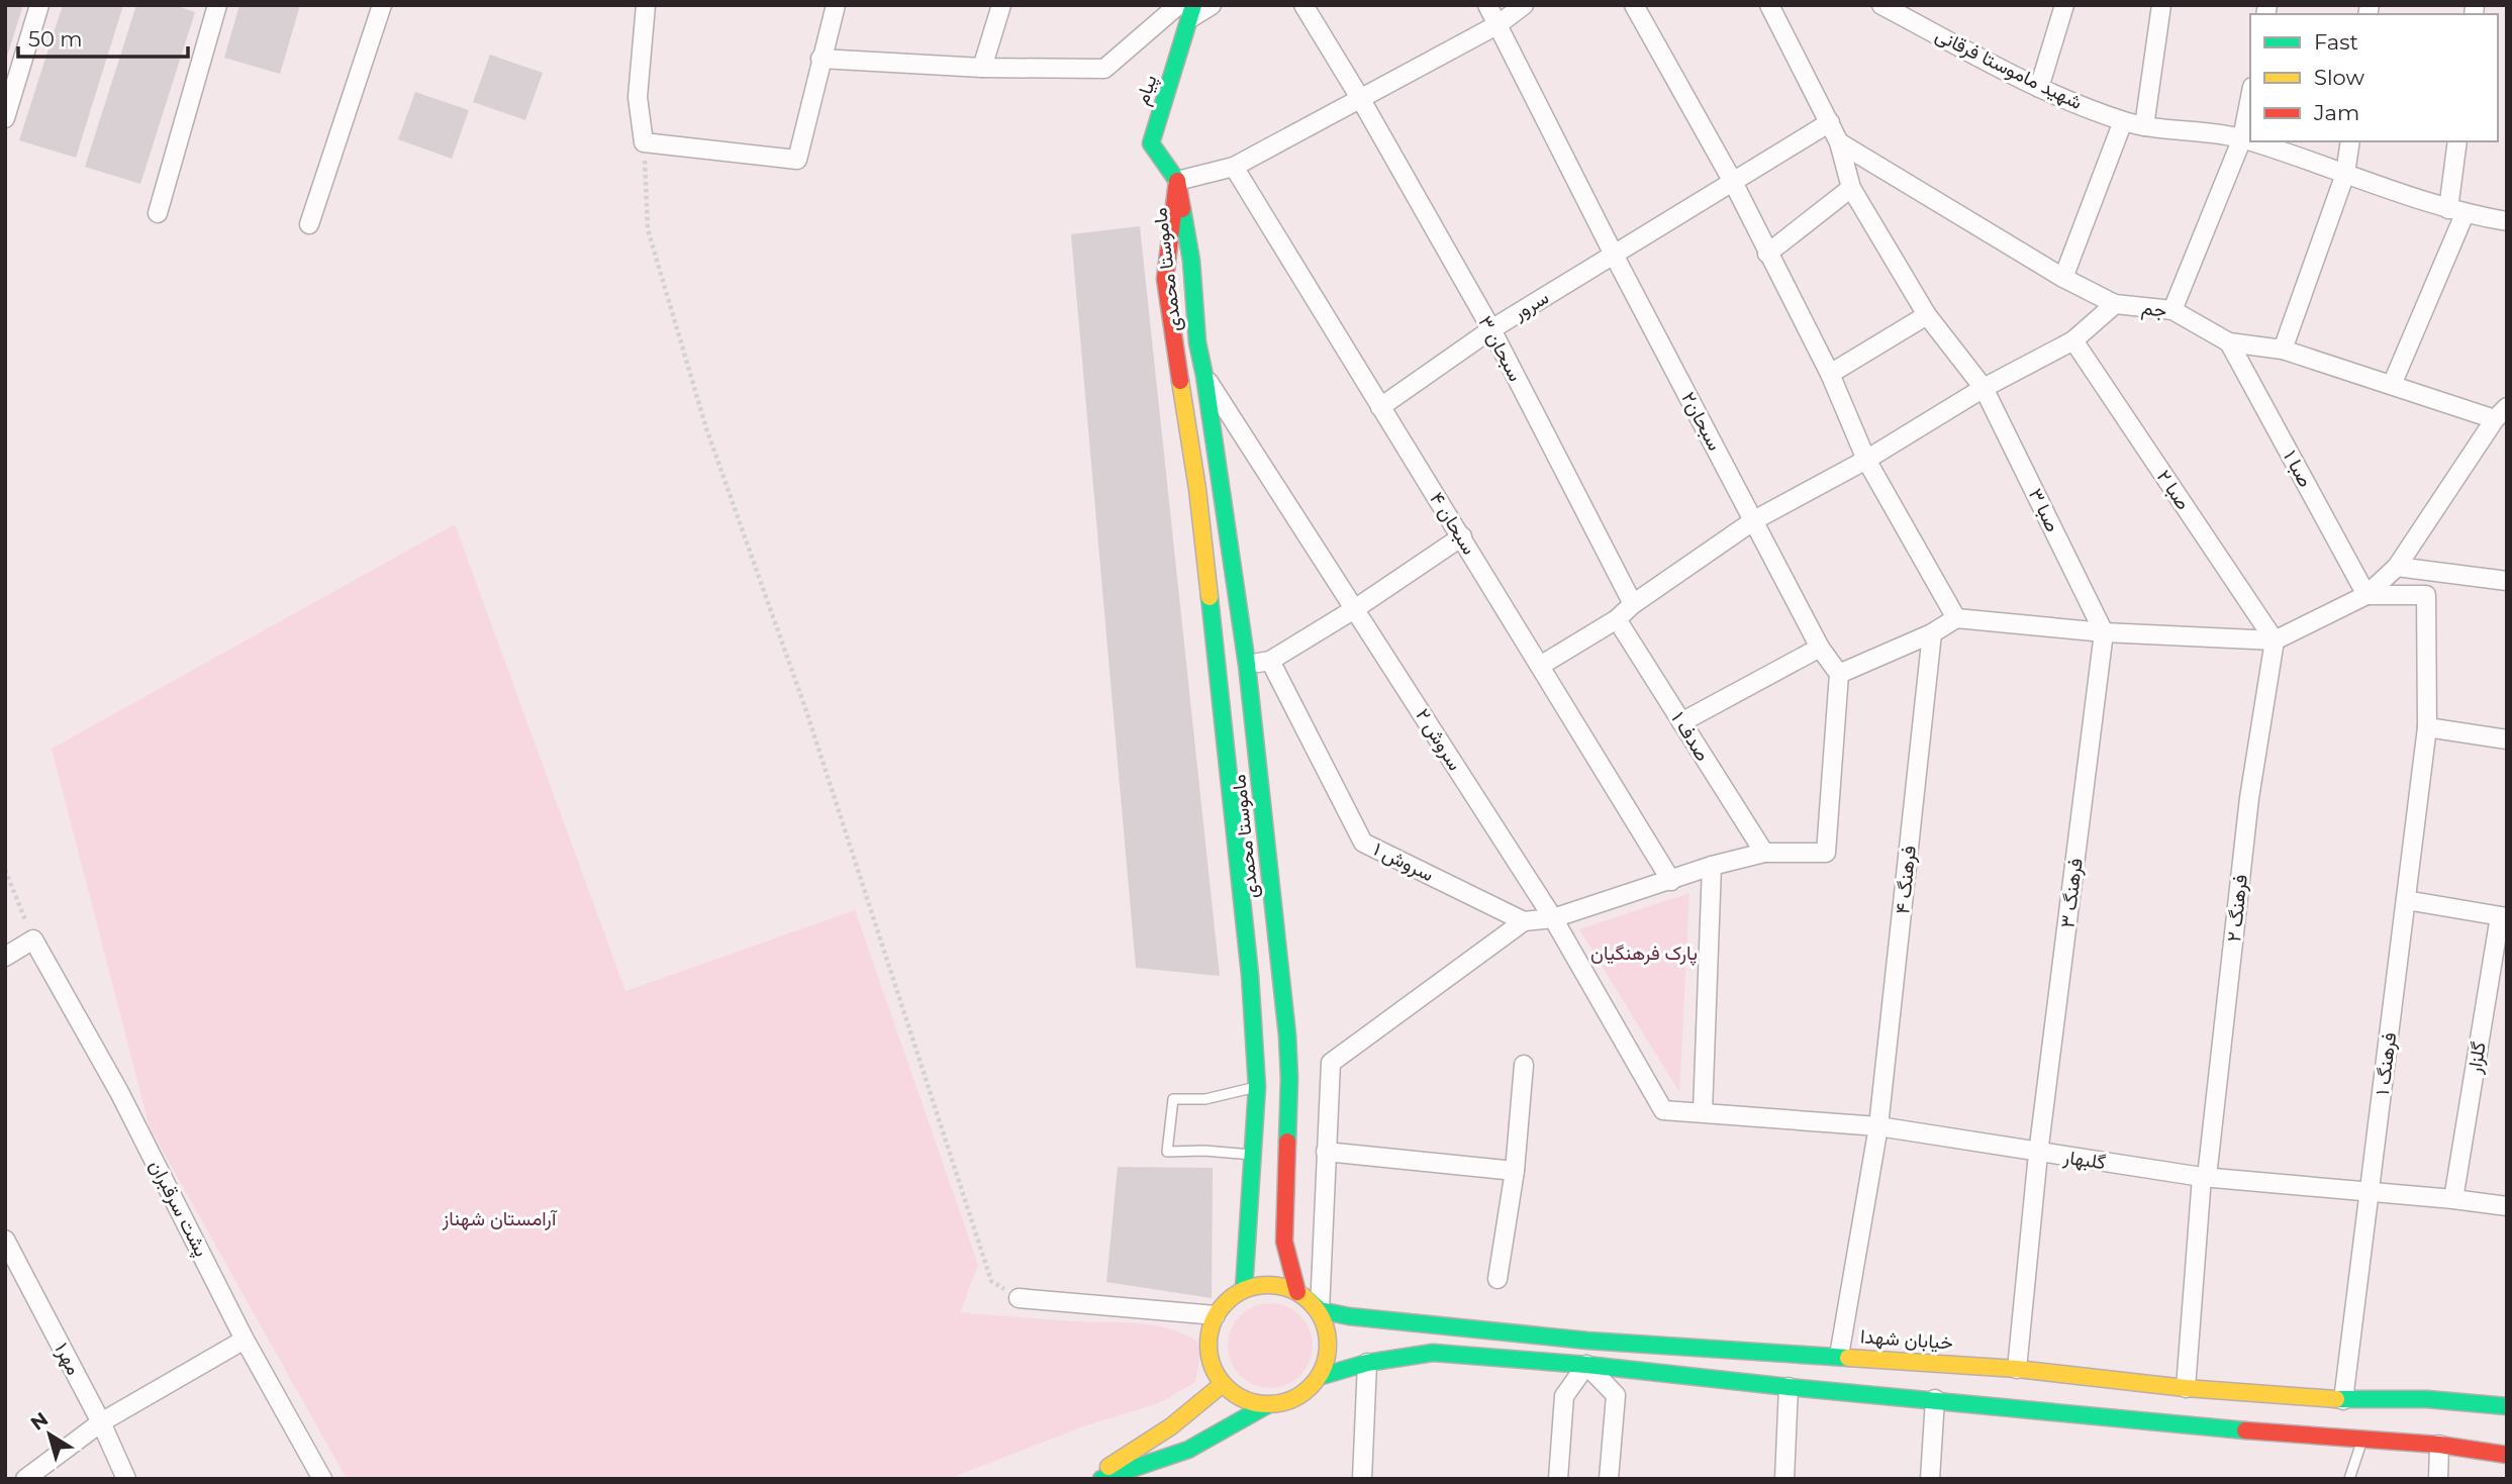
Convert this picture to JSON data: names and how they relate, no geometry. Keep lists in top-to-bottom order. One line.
{"streets":{"main road":["پیام","ماموستا محمدی","خیابان شهدا"],"street":["شهید ماموستا فرقانی","سرور","جم","سبحان ۳","سبحان۲","صبا ۱","صبا ۲","صبا ۳","سبحان ۴","صدف ۱","سروش ۲","سروش ۱","فرهنگ ۴","فرهنگ ۳","فرهنگ ۲","گلزار","فرهنگ ۱","گلبهار","پشت سرقبران","مهر۱"]},"crossings":[["پیام","ماموستا محمدی"],["ماموستا محمدی","سروش ۲"],["ماموستا محمدی","خیابان شهدا"],["سرور","سبحان ۳"],["سرور","سبحان۲"],["سرور","صبا ۳"],["سرور","سبحان ۴"],["جم","صبا ۱"],["جم","صبا ۳"],["صبا ۱","فرهنگ ۱"],["صبا ۲","فرهنگ ۲"],["صبا ۳","فرهنگ ۳"],["سروش ۲","گلبهار"],["فرهنگ ۴","گلبهار"],["فرهنگ ۴","خیابان شهدا"],["فرهنگ ۳","گلبهار"],["فرهنگ ۳","خیابان شهدا"],["فرهنگ ۲","گلبهار"],["فرهنگ ۲","خیابان شهدا"],["گلزار","گلبهار"],["فرهنگ ۱","گلبهار"],["فرهنگ ۱","خیابان شهدا"]],"parks":["پارک فرهنگیان","آرامستان شهناز"],"legend":["Fast","Slow","Jam"],"scale_bar":"50 m","north":"top left"}
